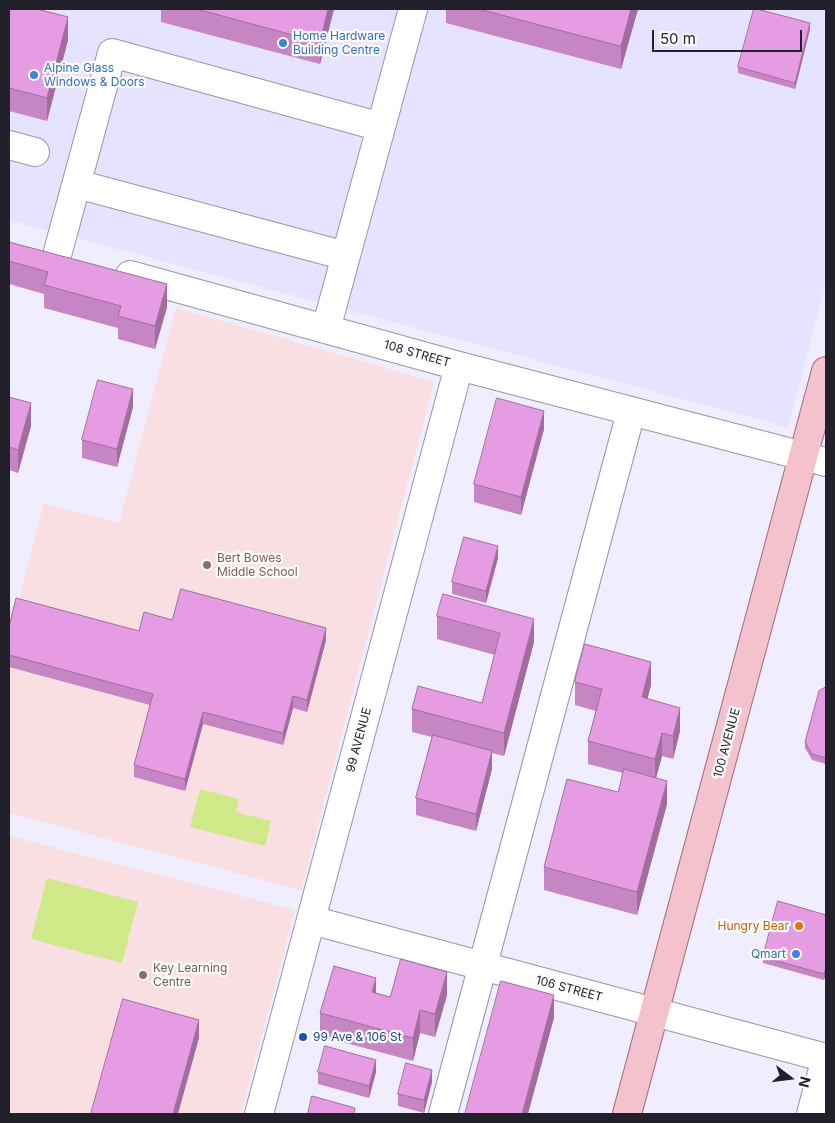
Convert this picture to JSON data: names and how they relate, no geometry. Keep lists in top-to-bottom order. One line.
{"streets":{"main road":["100 AVENUE"],"street":["108 STREET","99 AVENUE","106 STREET"]},"crossings":[["108 STREET","99 AVENUE"],["108 STREET","100 AVENUE"],["99 AVENUE","106 STREET"],["100 AVENUE","106 STREET"]],"places":["Home Hardware Building Centre","Alpine Glass Windows & Doors","Bert Bowes Middle School","Hungry Bear","Qmart","Key Learning Centre","99 Ave & 106 St"],"scale_bar":"50 m","north":"right"}
